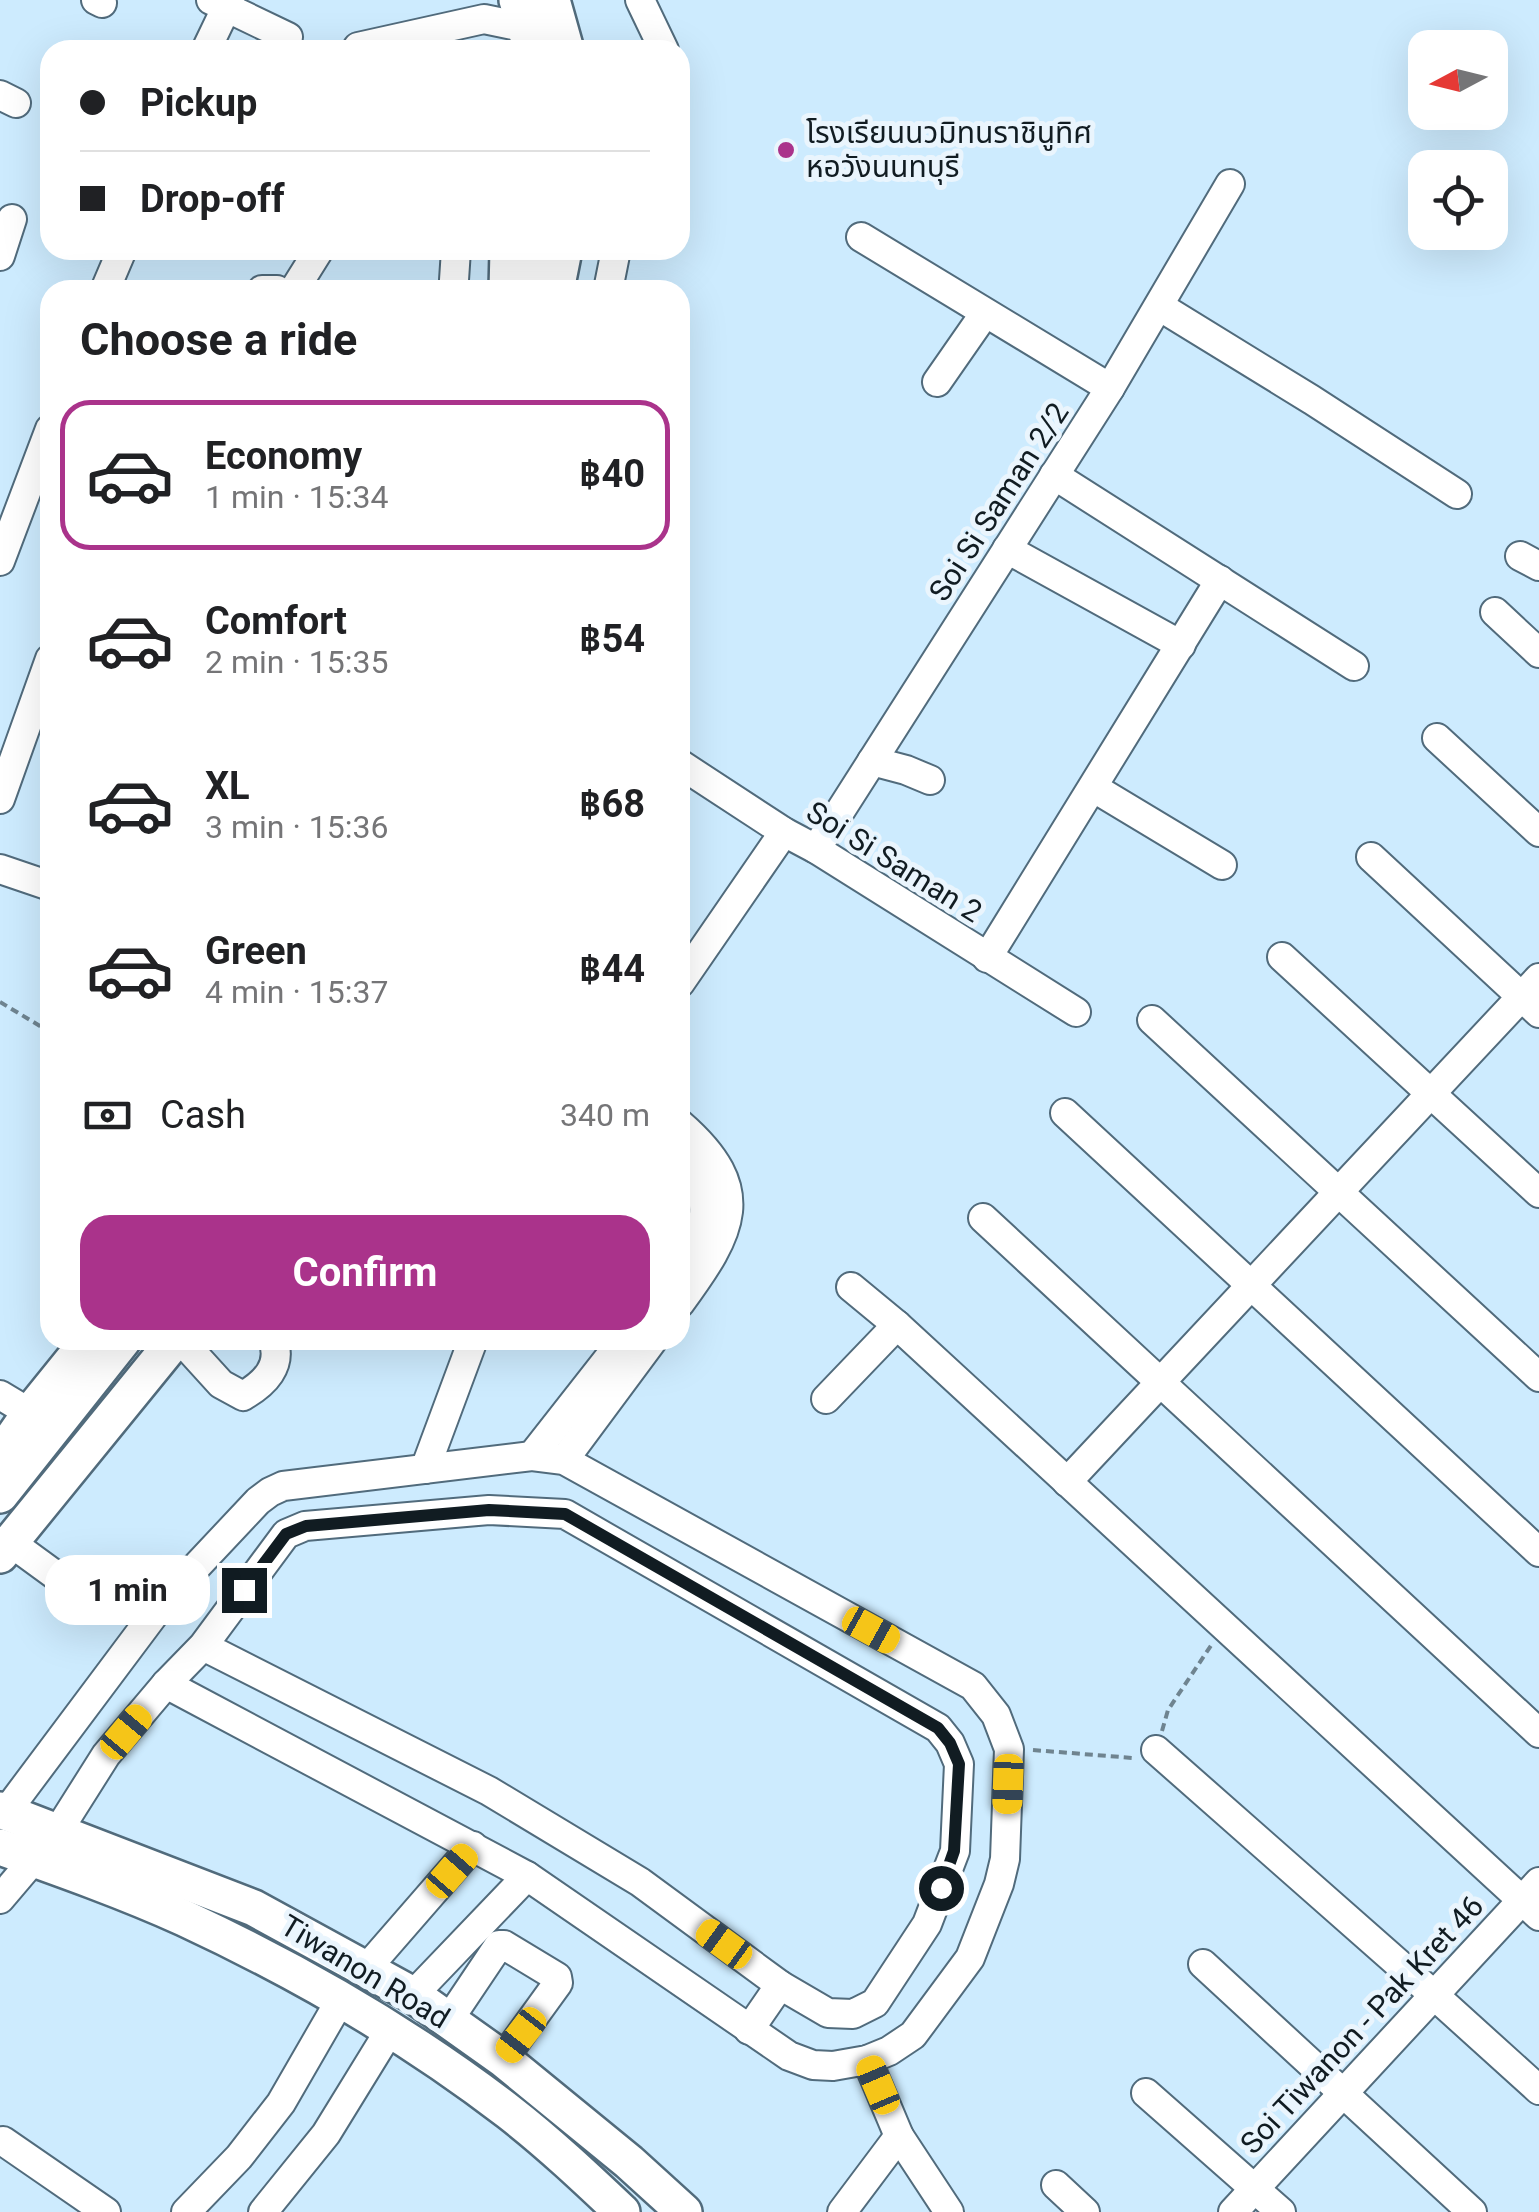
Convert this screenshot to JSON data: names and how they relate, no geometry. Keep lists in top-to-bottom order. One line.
{"streets":{"main road":["Tiwanon Road"],"street":["Soi Si Saman 2/2","Soi Si Saman 2","Soi Tiwanon - Pak Kret 46"]},"crossings":[["Soi Si Saman 2/2","Soi Si Saman 2"]],"places":["โรงเรียนนวมิทนราชินูทิศ หอวังนนทบุรี"],"north":"left","page":{"banner":["Pickup","Drop-off"],"heading":"Choose a ride","list":[{"name":"Economy","note":"1 min · 15:34","value":"฿40"},{"name":"Comfort","note":"2 min · 15:35","value":"฿54"},{"name":"XL","note":"3 min · 15:36","value":"฿68"},{"name":"Green","note":"4 min · 15:37","value":"฿44"}],"pay":["Cash","340 m"],"buttons":"Confirm","bubble":"1 min"}}
